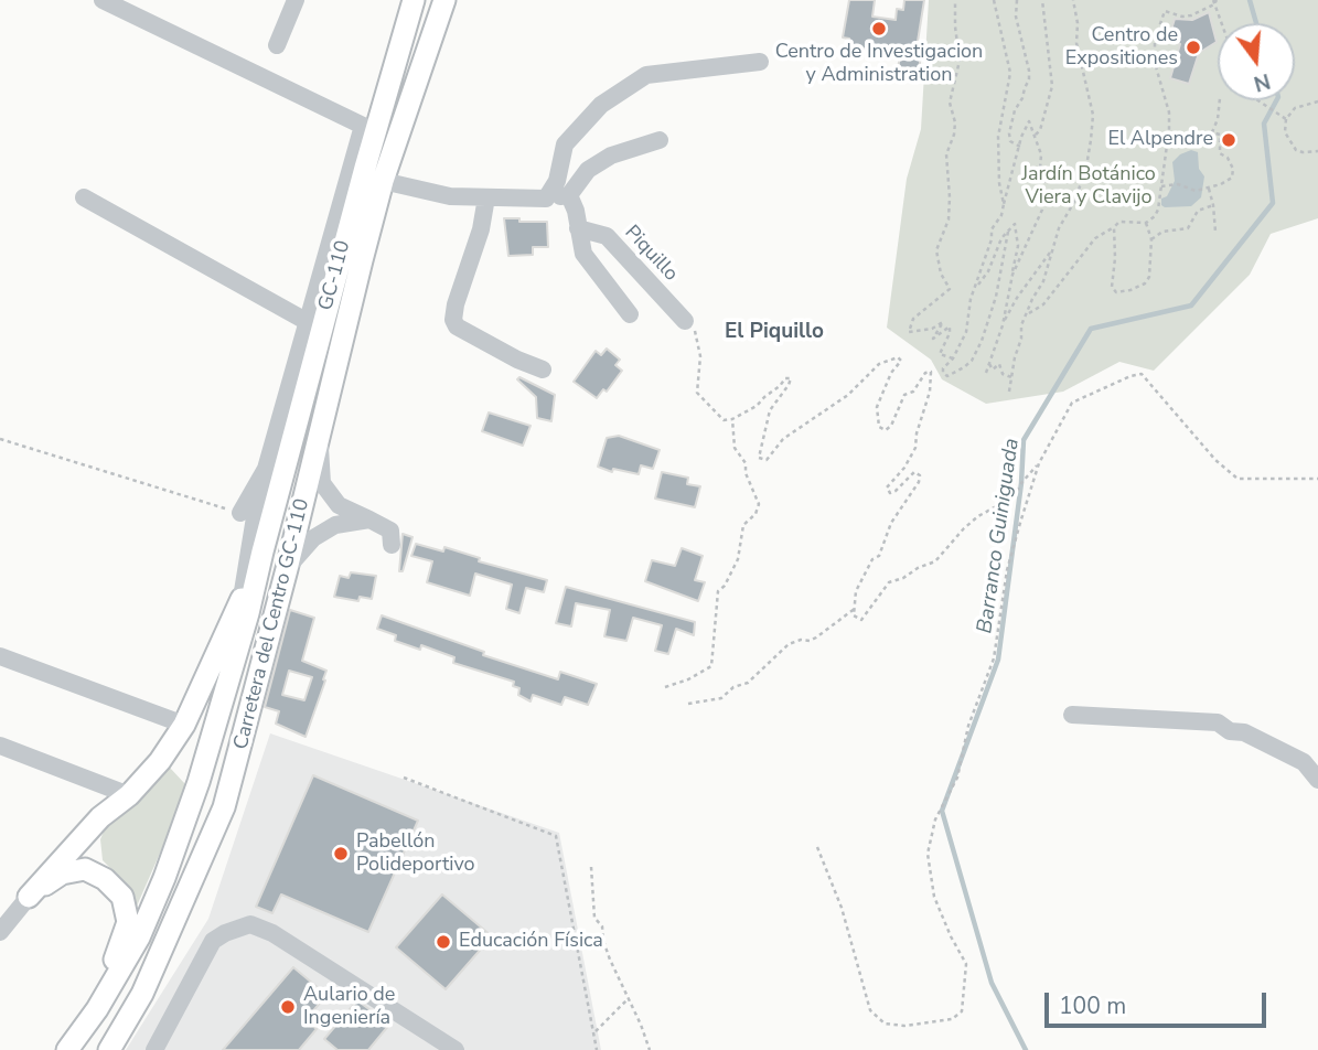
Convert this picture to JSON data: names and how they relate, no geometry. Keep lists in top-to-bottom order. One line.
{"streets":{"main road":["GC-110","Carretera del Centro GC-110"],"street":["Piquillo"]},"crossings":[["GC-110","Carretera del Centro GC-110"]],"districts":["El Piquillo"],"water":["Barranco Guiniguada"],"parks":["Jardín Botánico Viera y Clavijo"],"places":["Centro de Investigacion y Administration","Centro de Expositiones","El Alpendre","Pabellón Polideportivo","Educación Física","Aulario de Ingeniería"],"scale_bar":"100 m","north":"bottom"}
